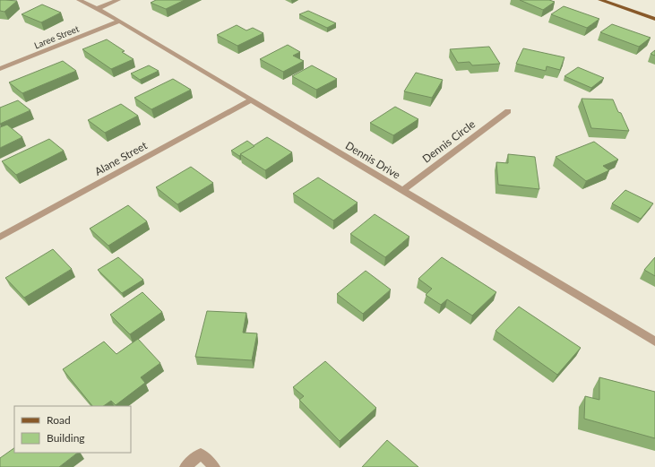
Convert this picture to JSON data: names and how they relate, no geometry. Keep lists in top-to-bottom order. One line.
{"streets":{"street":["Laree Street","Dennis Circle","Alane Street","Dennis Drive"]},"crossings":[["Laree Street","Dennis Drive"],["Dennis Circle","Dennis Drive"],["Alane Street","Dennis Drive"]],"legend":["Road","Building"]}
